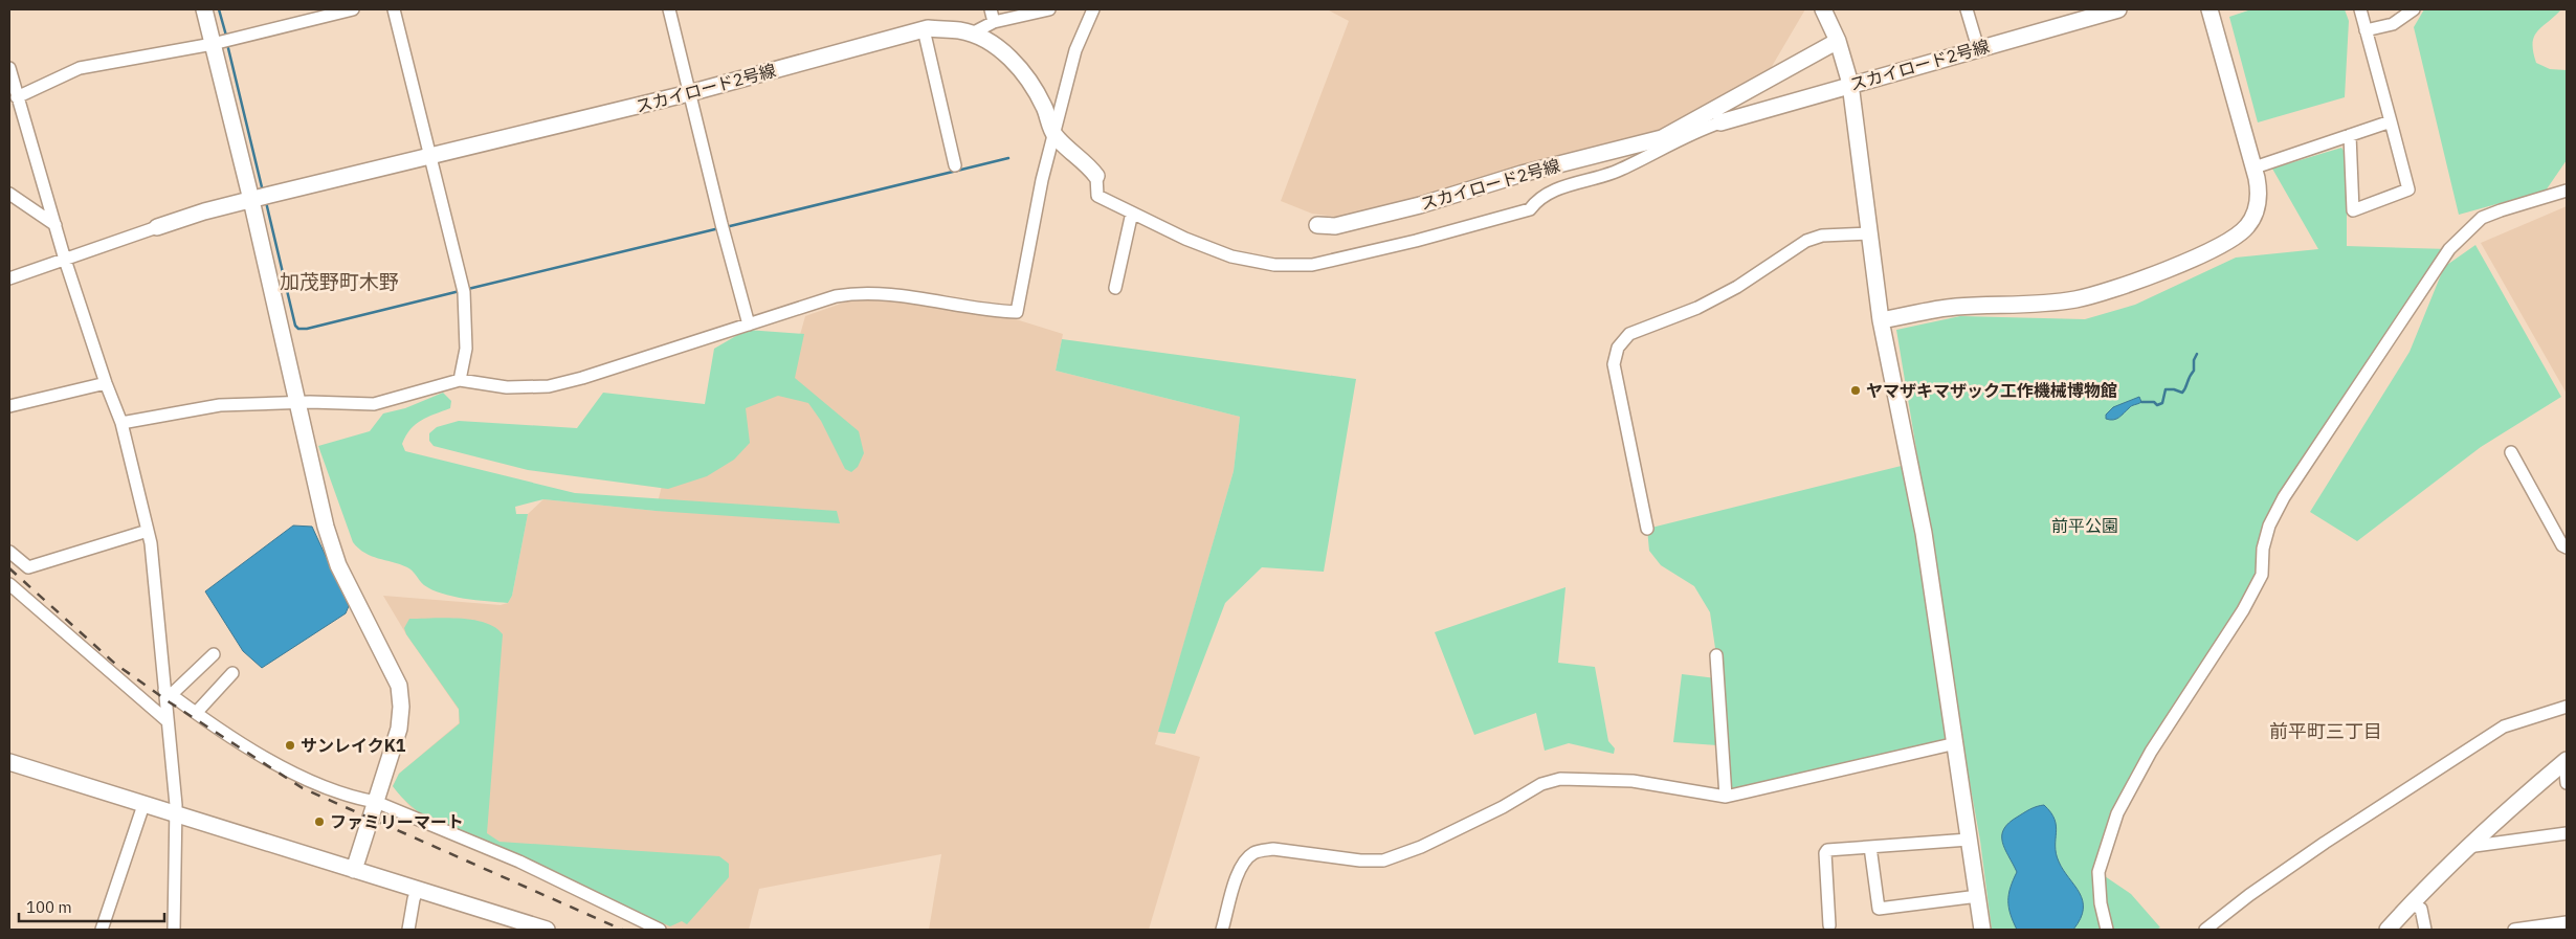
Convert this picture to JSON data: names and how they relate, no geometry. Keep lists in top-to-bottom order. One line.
{"streets":{"street":["スカイロード2号線"]},"districts":["加茂野町木野","前平町三丁目"],"parks":["前平公園"],"places":["ヤマザキマザック工作機械博物館","サンレイクK1","ファミリーマート"],"scale_bar":"100 m"}
